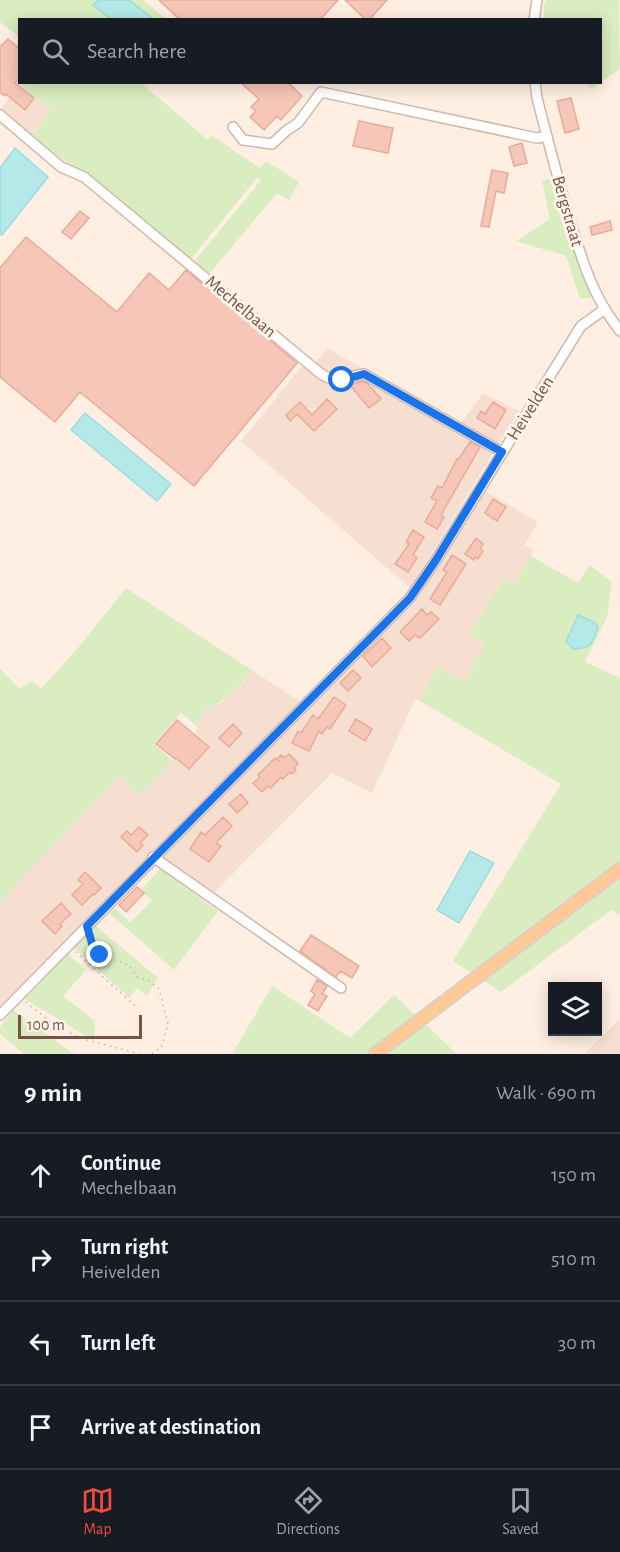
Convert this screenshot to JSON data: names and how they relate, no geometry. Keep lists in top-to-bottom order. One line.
{"streets":{"street":["Bergstraat","Mechelbaan","Heivelden"]},"crossings":[["Bergstraat","Heivelden"],["Mechelbaan","Heivelden"]],"scale_bar":"100 m","page":{"search":"Search here","scale":"100 m","heading":["9 min","Walk · 690 m"],"list":[["Continue","Mechelbaan","150 m"],["Turn right","Heivelden","510 m"],["Turn left","30 m"],"Arrive at destination"],"nav":["Map","Directions","Saved"]}}
